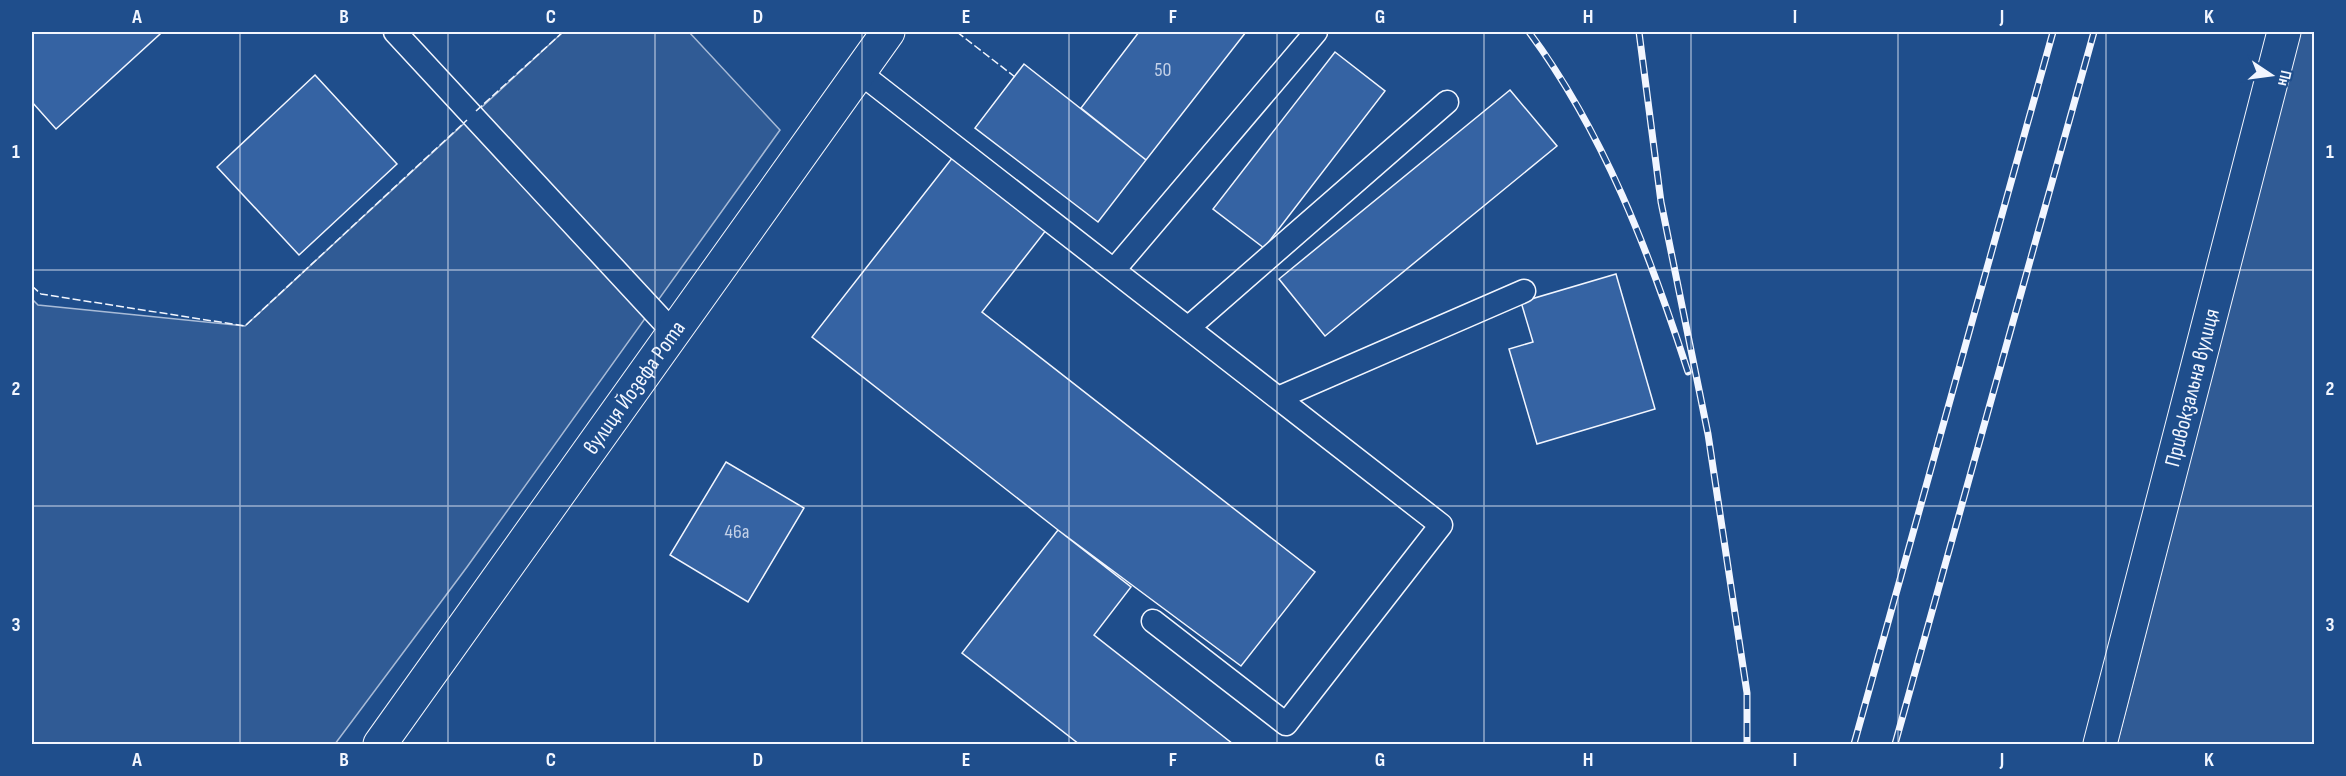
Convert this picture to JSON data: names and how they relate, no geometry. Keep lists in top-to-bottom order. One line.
{"streets":{"street":["вулиця Йозефа Рота","Привокзальна вулиця"]},"house_numbers":["50","46а"],"north":"right","grid":{"columns":["A","B","C","D","E","F","G","H","I","J","K"],"rows":["1","2","3"]}}
